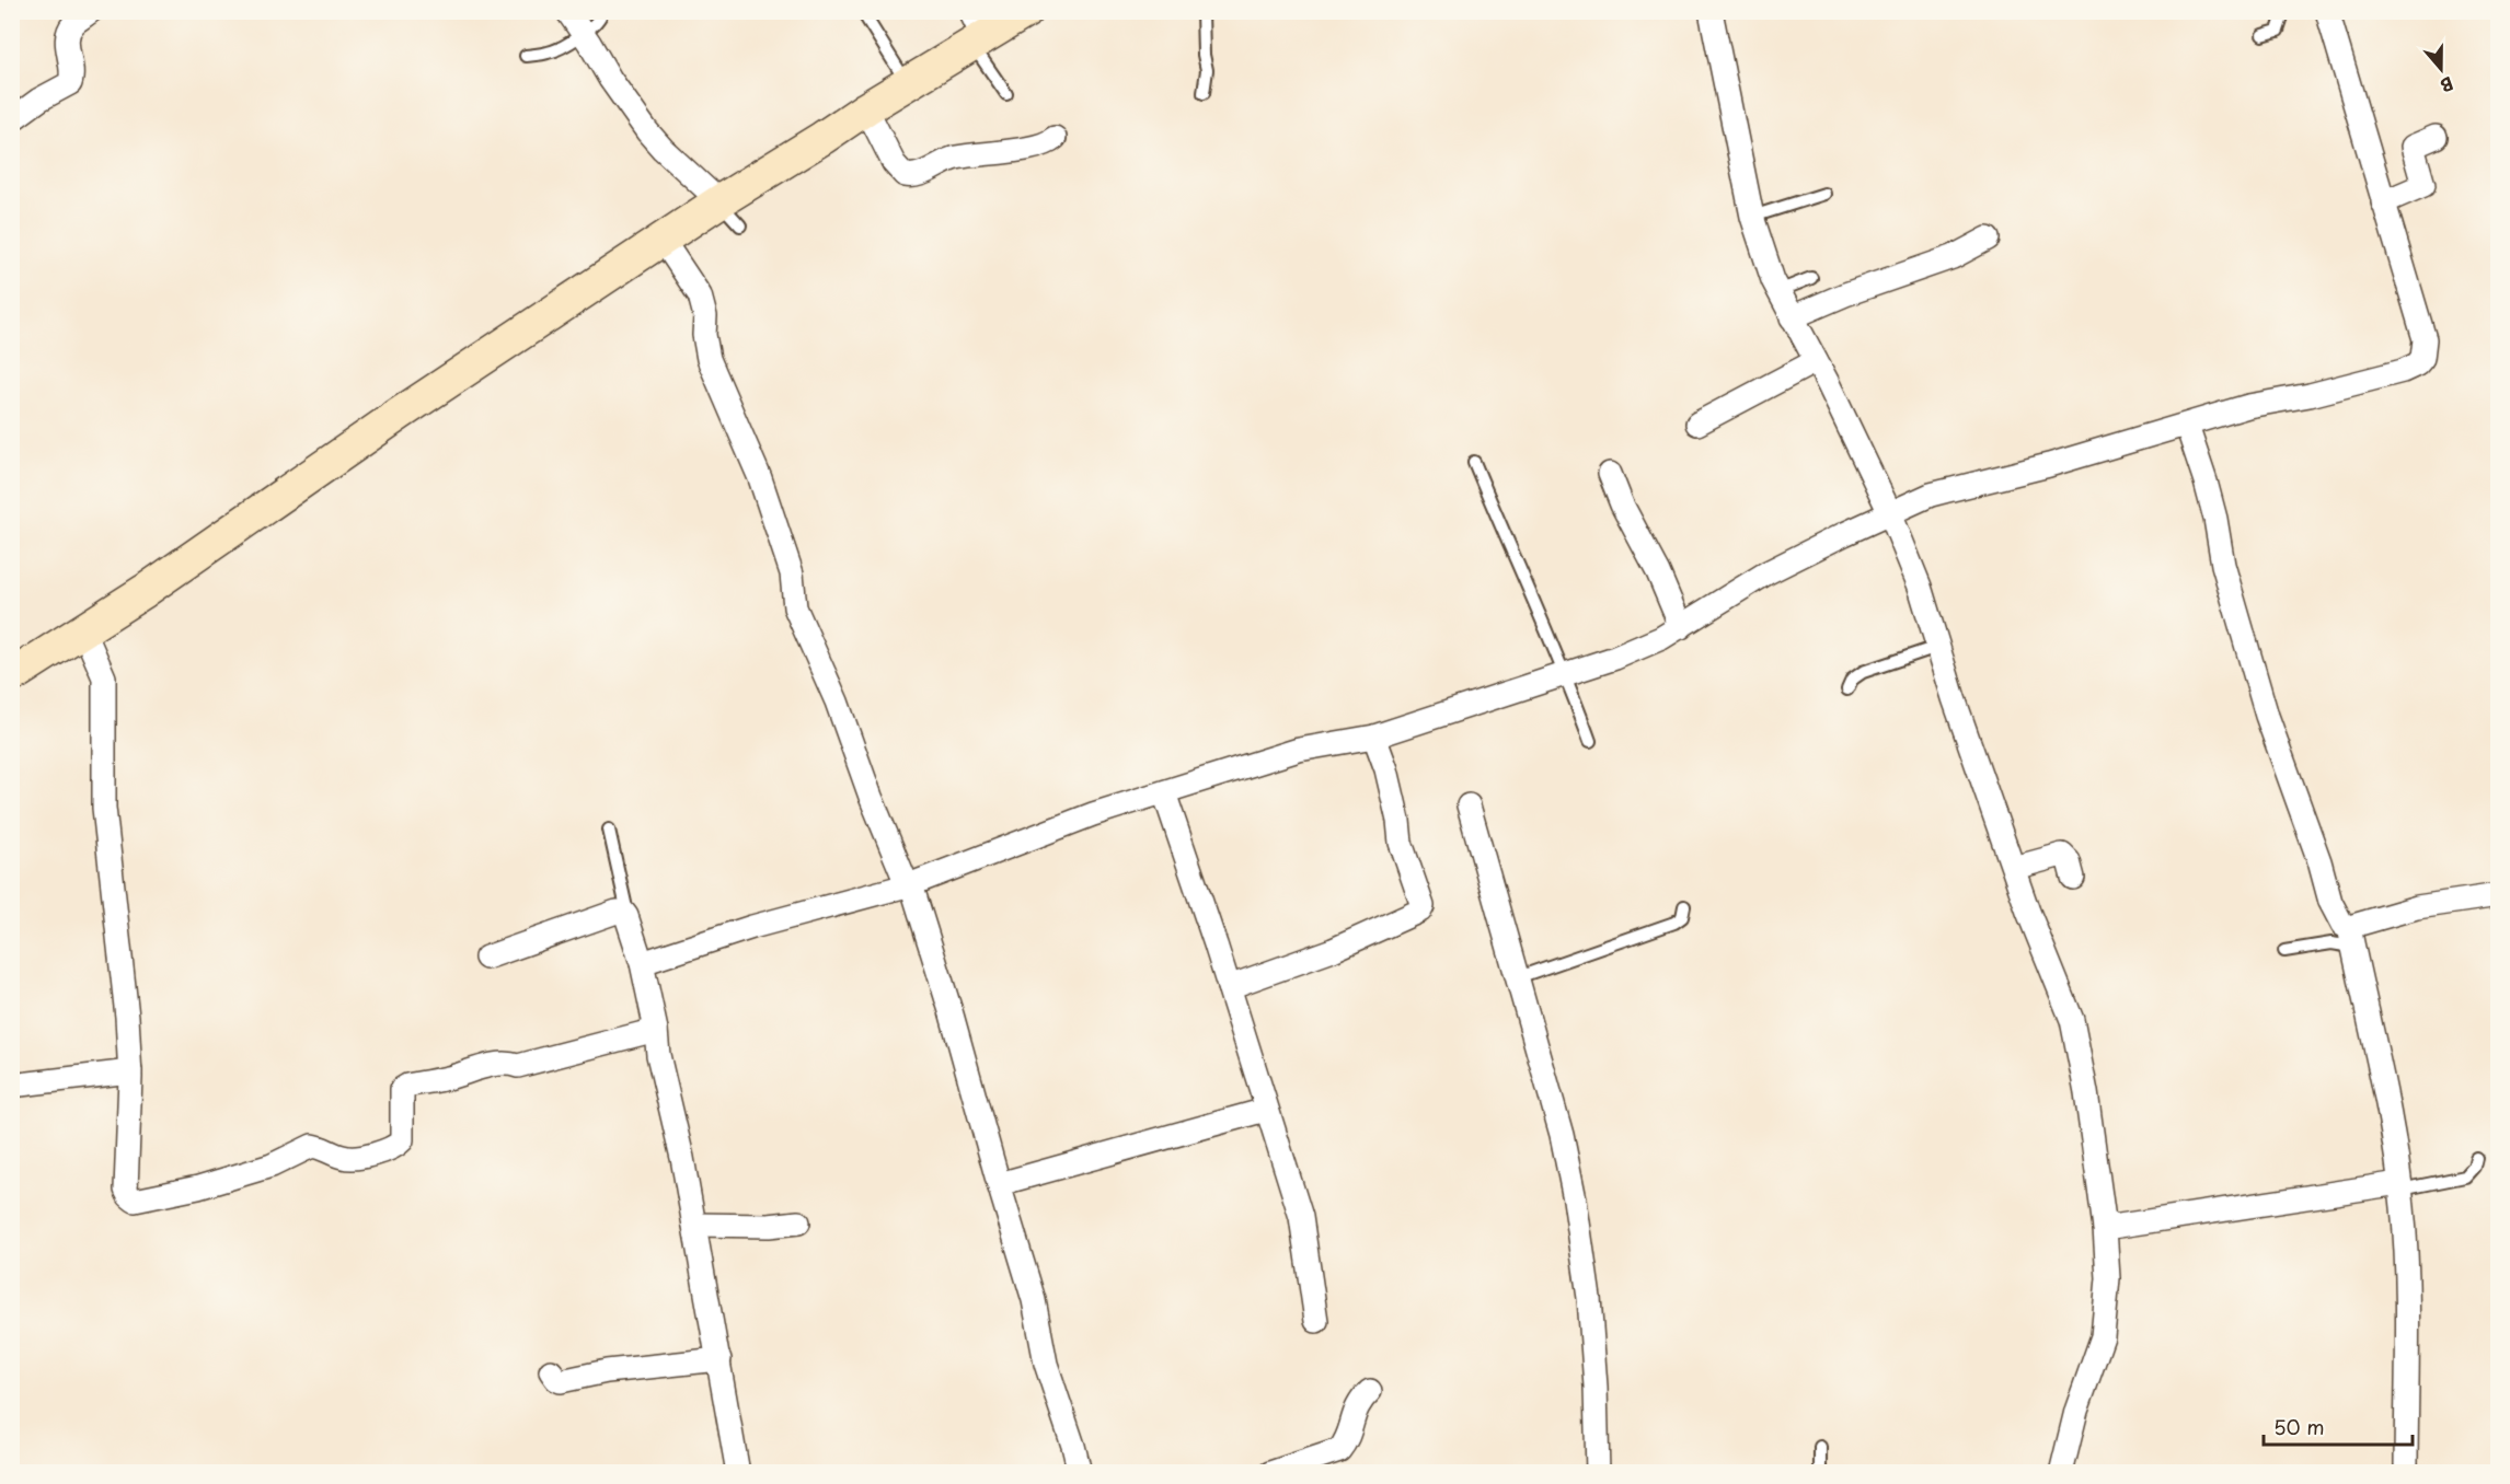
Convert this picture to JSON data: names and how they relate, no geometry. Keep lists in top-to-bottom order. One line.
{"scale_bar":"50 m","north":"bottom"}
